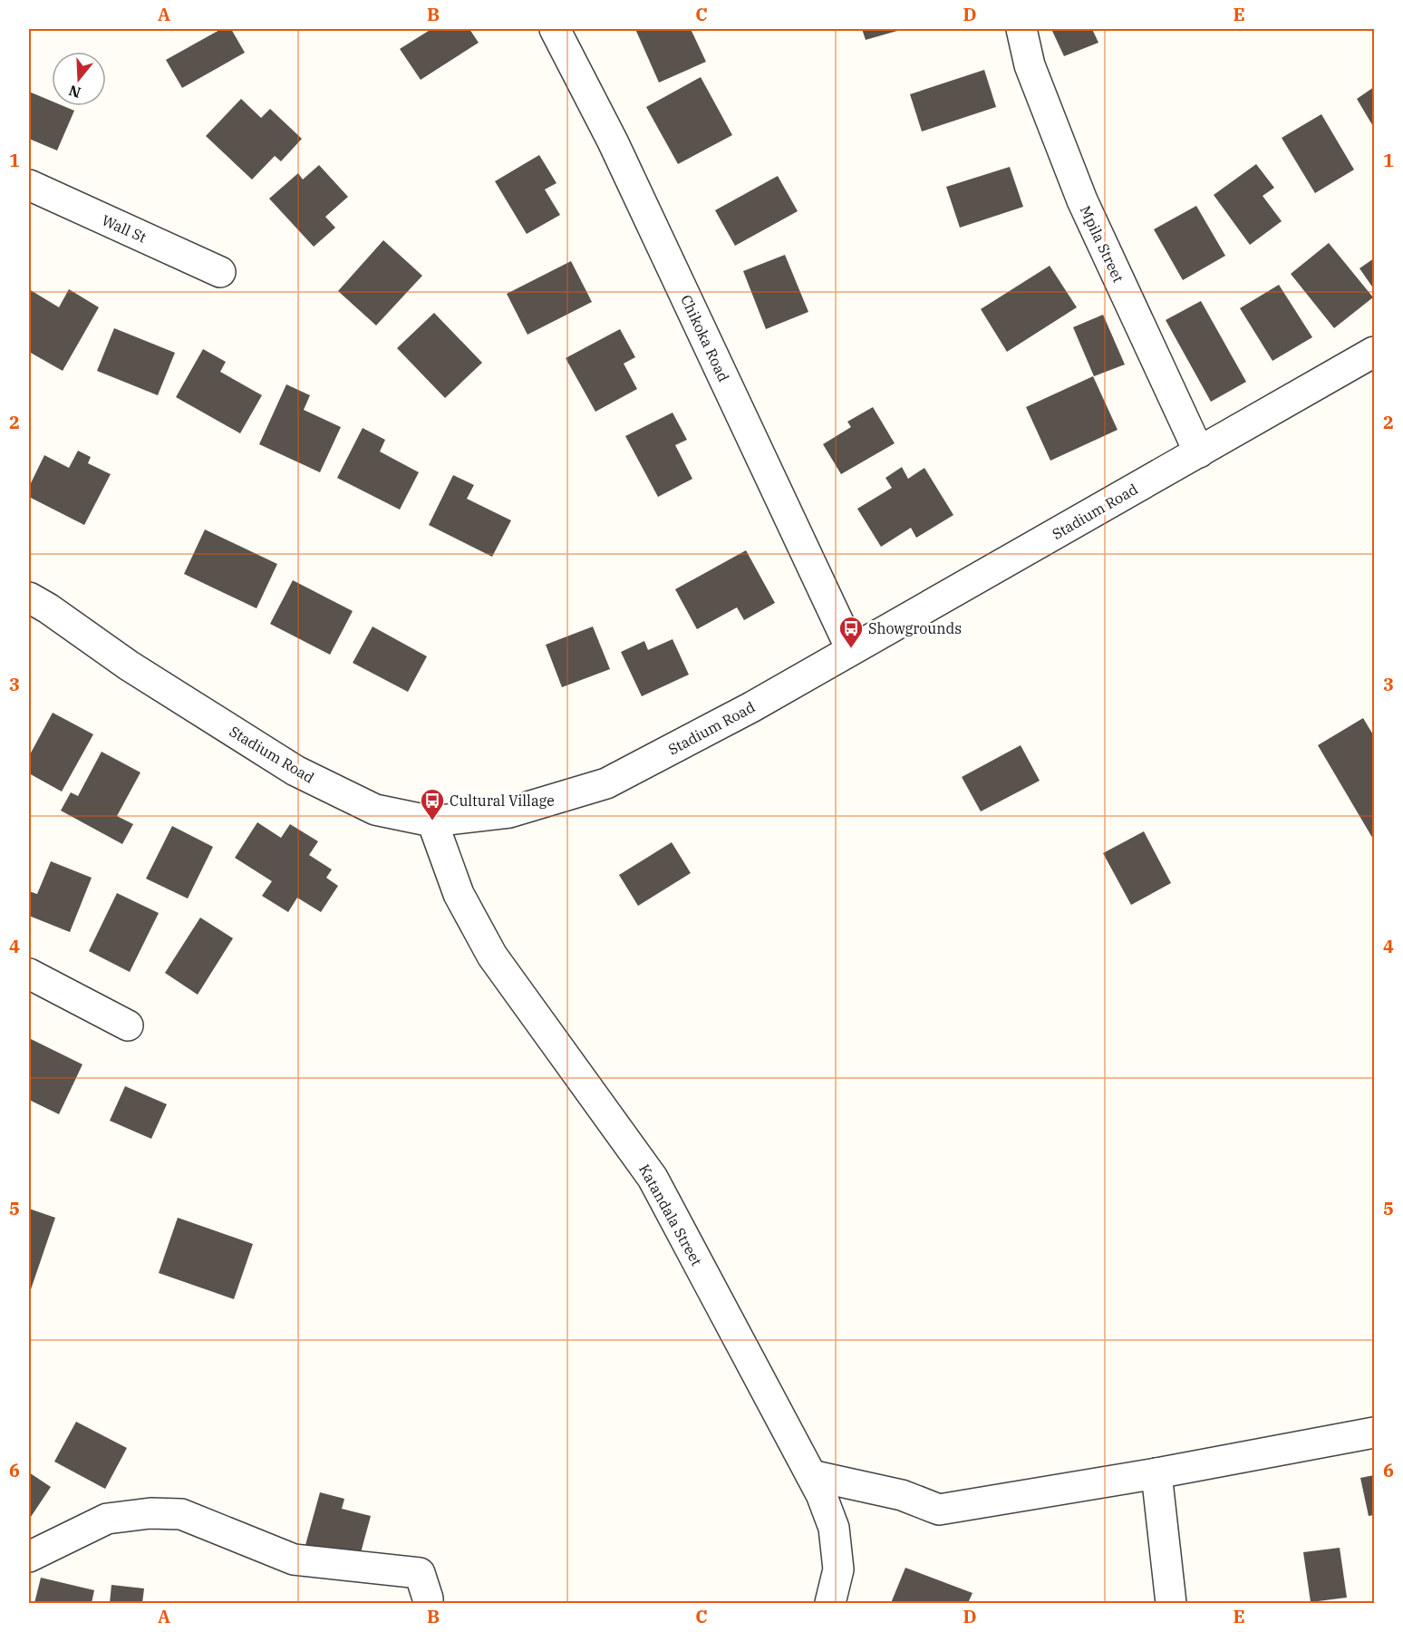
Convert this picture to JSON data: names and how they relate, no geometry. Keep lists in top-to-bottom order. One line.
{"streets":{"street":["Wall St","Mpila Street","Chikoka Road","Stadium Road","Katandala Street"]},"crossings":[["Mpila Street","Stadium Road"],["Chikoka Road","Stadium Road"],["Stadium Road","Katandala Street"]],"places":{"bus stop":["Showgrounds","Cultural Village"]},"north":"bottom","grid":{"columns":["A","B","C","D","E"],"rows":["1","2","3","4","5","6"]}}
